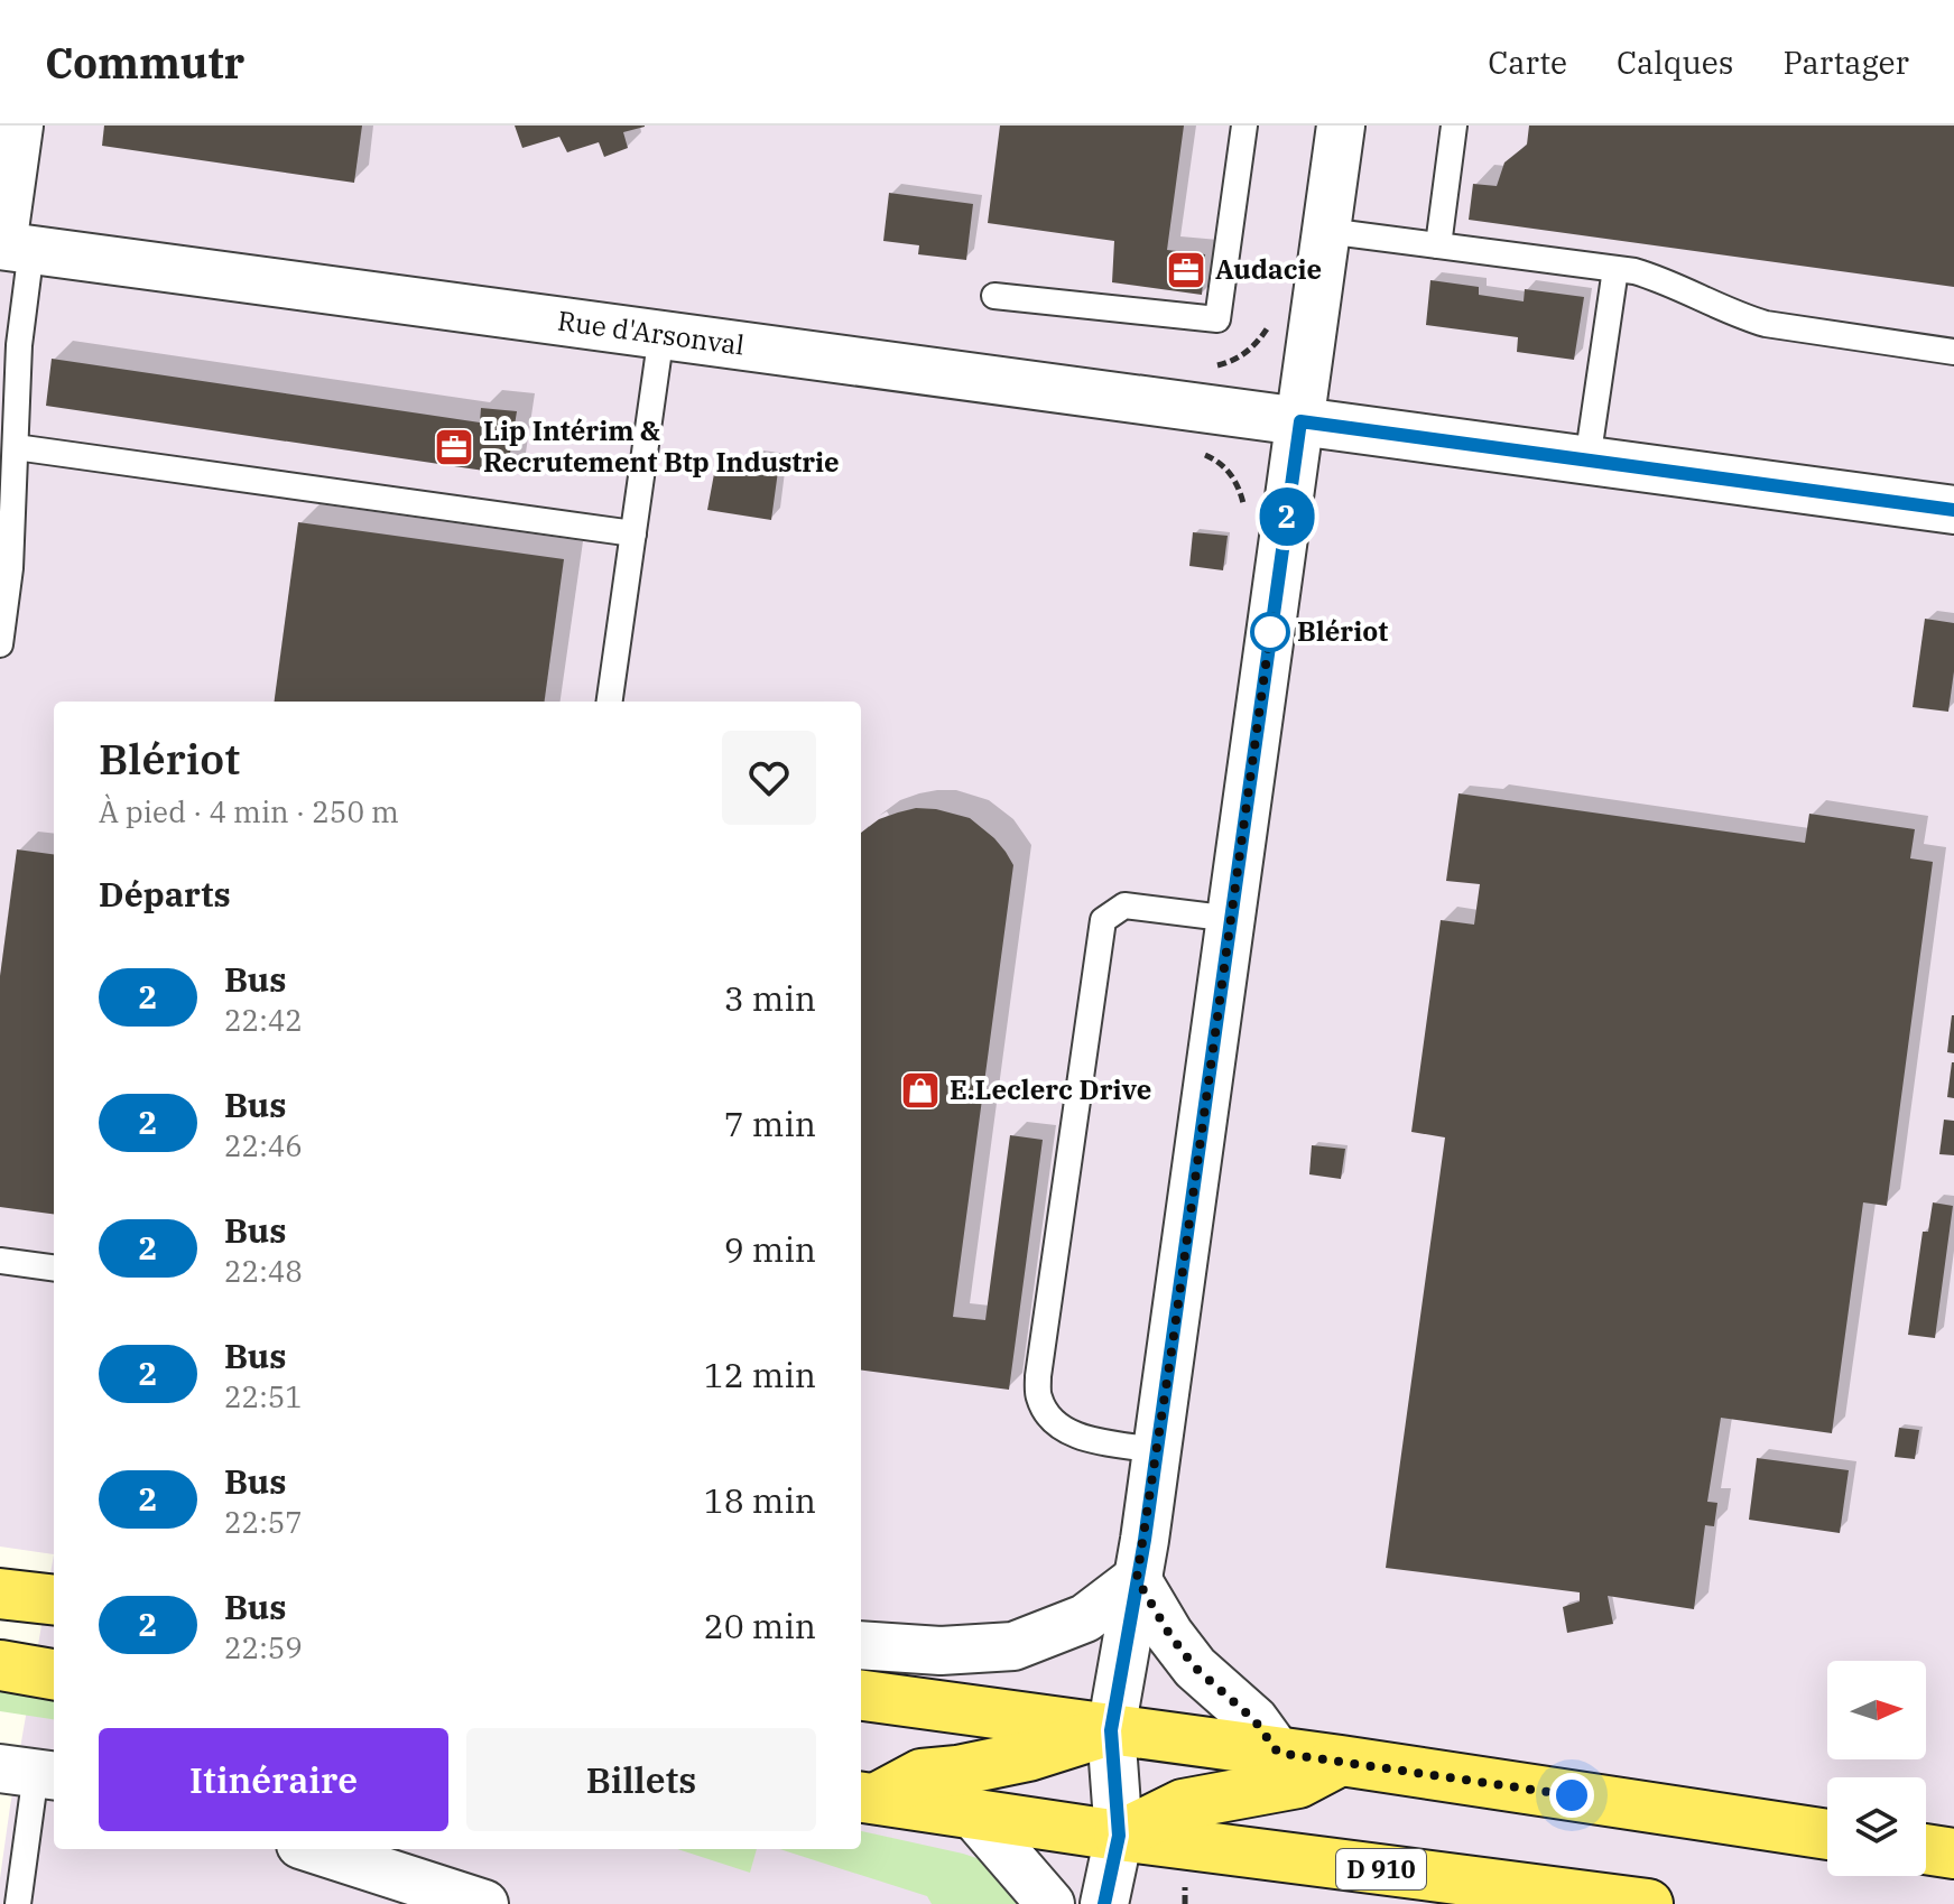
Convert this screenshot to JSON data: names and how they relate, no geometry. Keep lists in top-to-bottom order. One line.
{"streets":{"main road":["D 910"],"street":["Rue d'Arsonval"]},"places":{"office":["Audacie","Lip Intérim & Recrutement Btp Industrie"],"other":["Blériot"],"shop":["E.Leclerc Drive"]},"lines":["bus line 2"],"north":"right","page":{"header":"Commutr","nav":["Carte","Calques","Partager"],"on_map":"2","heading":[["Blériot","À pied · 4 min · 250 m"],"Départs"],"list":[{"mark":"2","name":"Bus","note":"22:42","value":"3 min"},{"mark":"2","name":"Bus","note":"22:46","value":"7 min"},{"mark":"2","name":"Bus","note":"22:48","value":"9 min"},{"mark":"2","name":"Bus","note":"22:51","value":"12 min"},{"mark":"2","name":"Bus","note":"22:57","value":"18 min"},{"mark":"2","name":"Bus","note":"22:59","value":"20 min"}],"buttons":["Itinéraire","Billets"]}}
